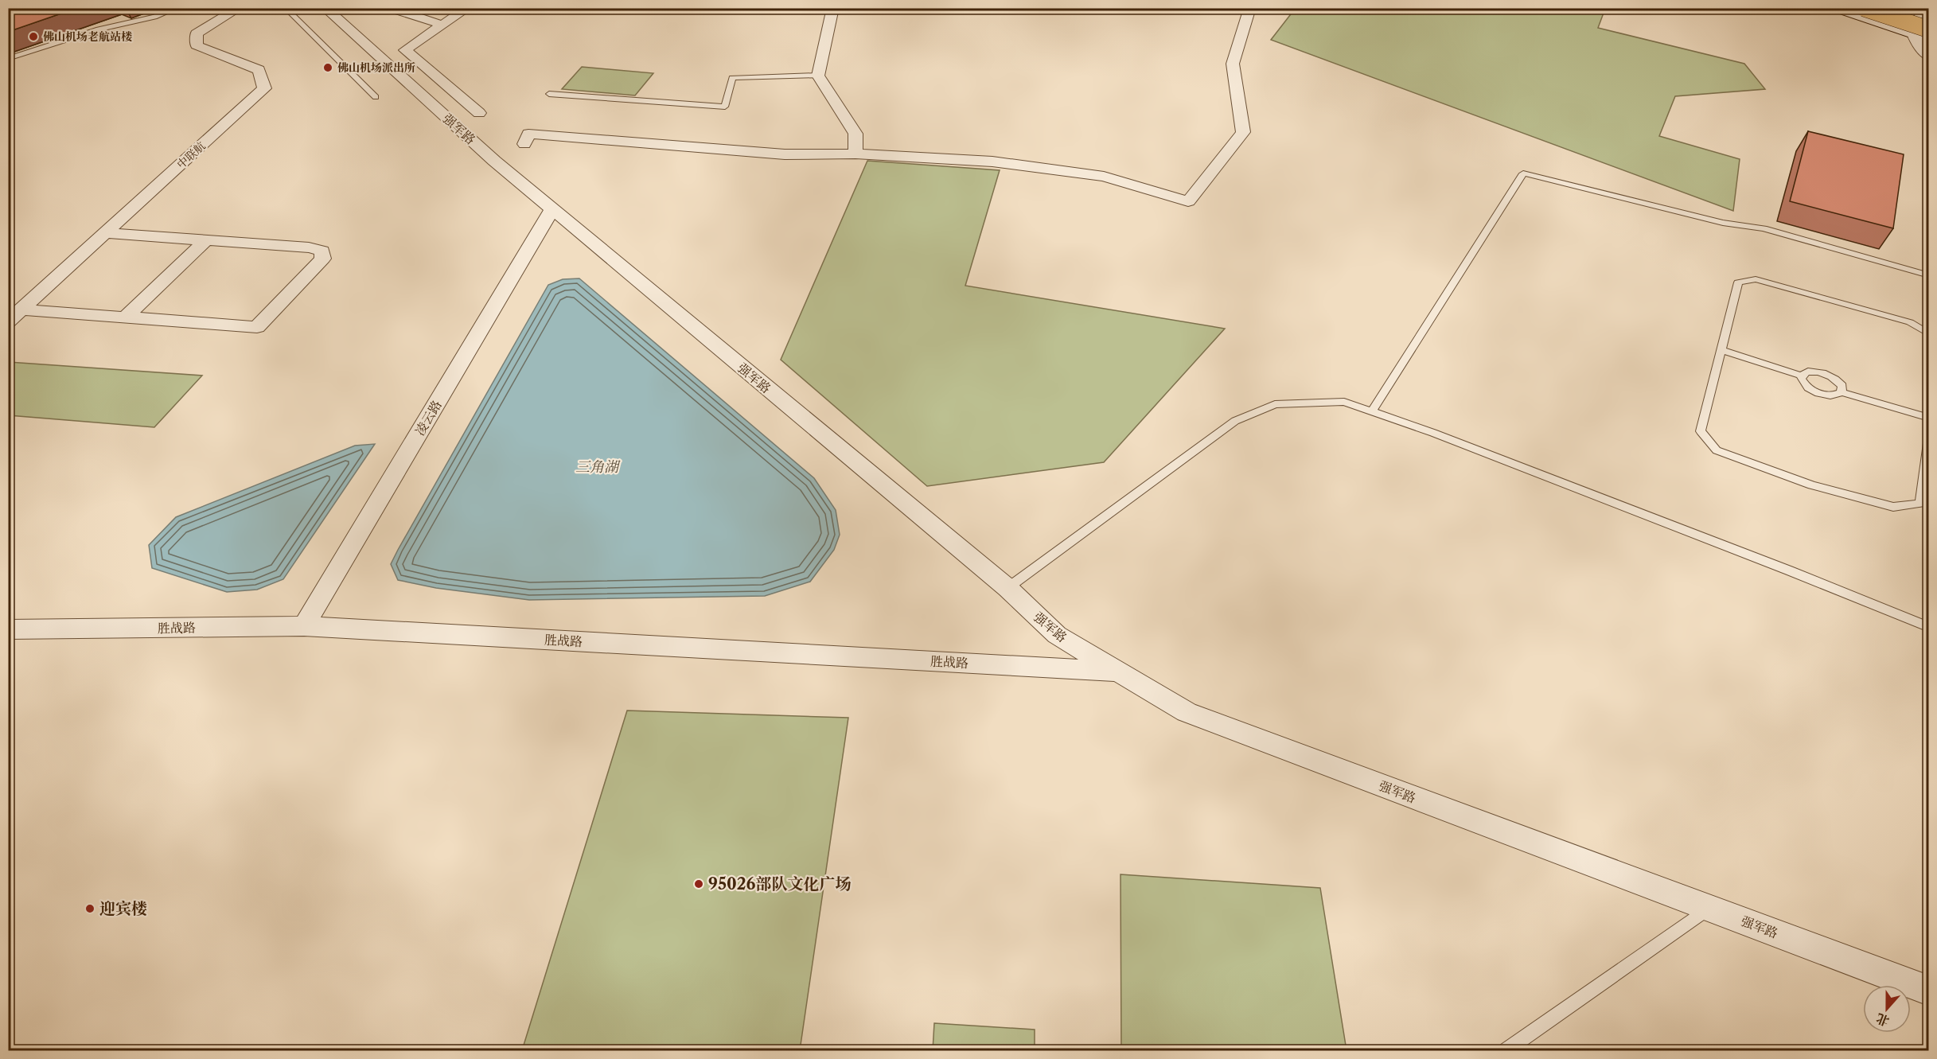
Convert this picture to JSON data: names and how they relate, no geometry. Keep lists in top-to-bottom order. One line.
{"streets":{"street":["强军路","中联航","凌云路","胜战路"]},"crossings":[["强军路","凌云路"],["强军路","胜战路"],["凌云路","胜战路"]],"water":["三角湖"],"places":["佛山机场老航站楼","佛山机场派出所","95026部队文化广场","迎宾楼"],"north":"bottom"}
